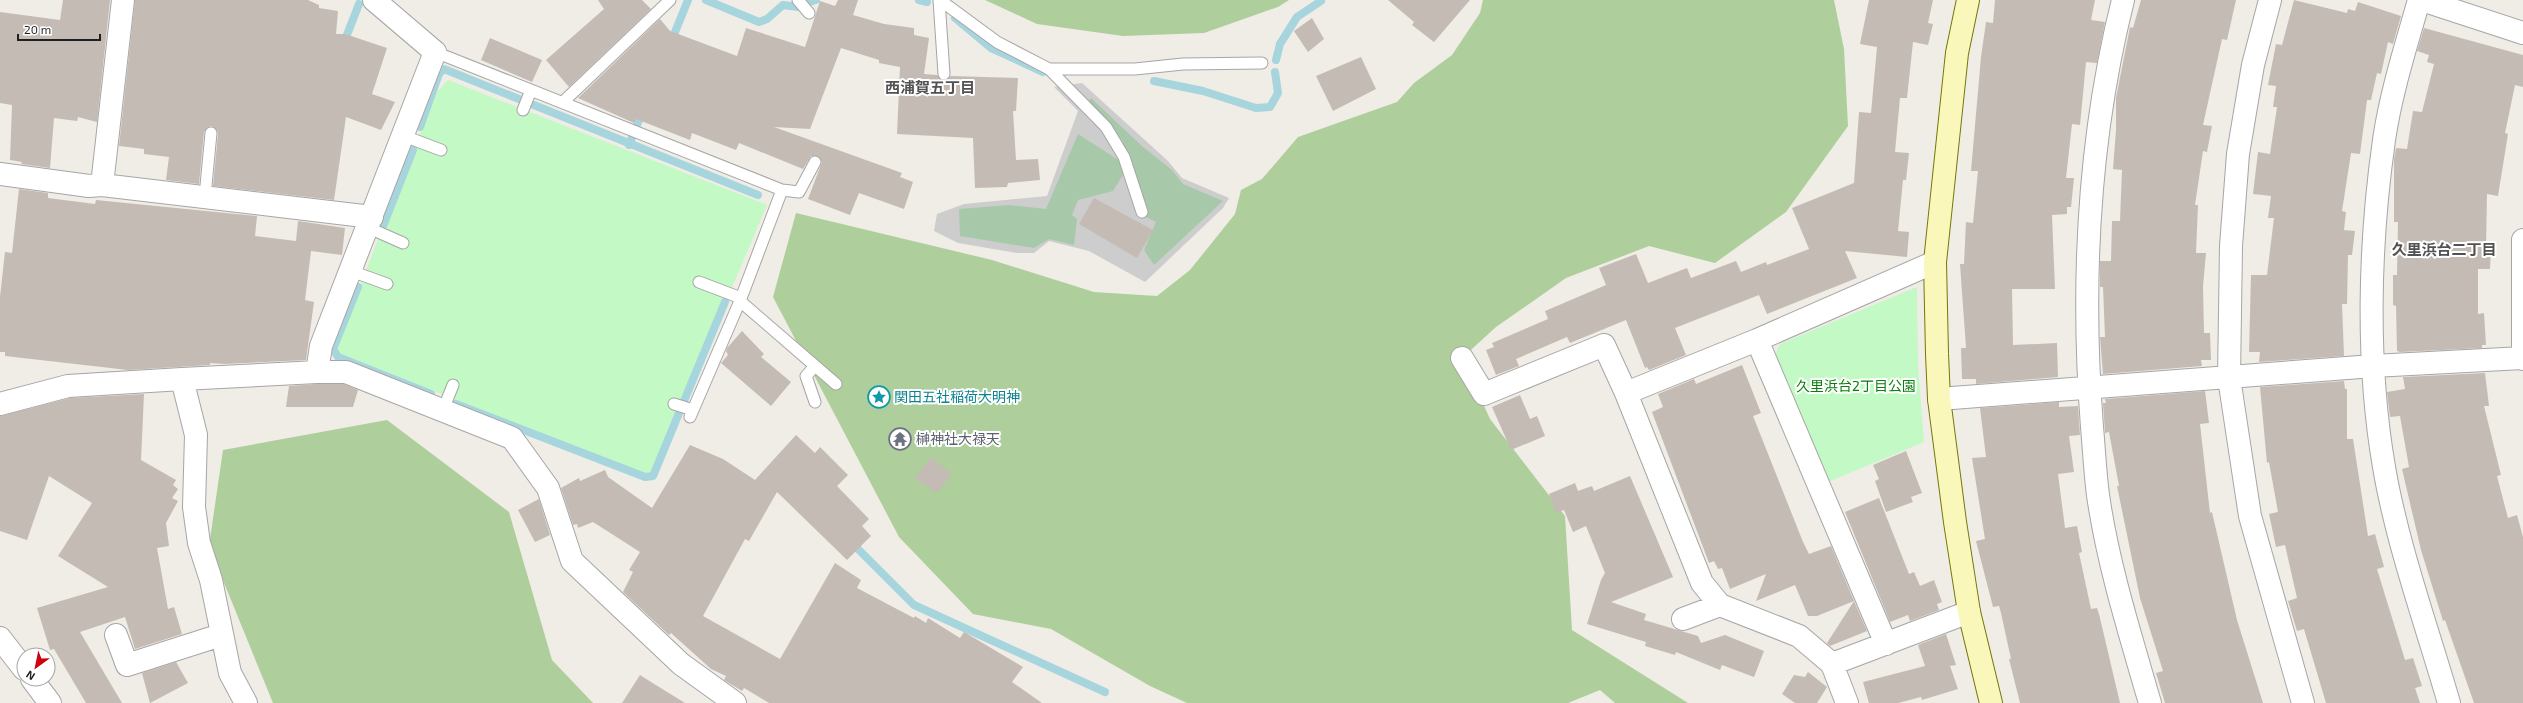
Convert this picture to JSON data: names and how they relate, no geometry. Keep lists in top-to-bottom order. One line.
{"districts":["西浦賀五丁目","久里浜台二丁目"],"parks":["久里浜台2丁目公園"],"places":{"place":["関田五社稲荷大明神"],"temple":["榊神社大禄天"]},"scale_bar":"20 m","north":"bottom left"}
